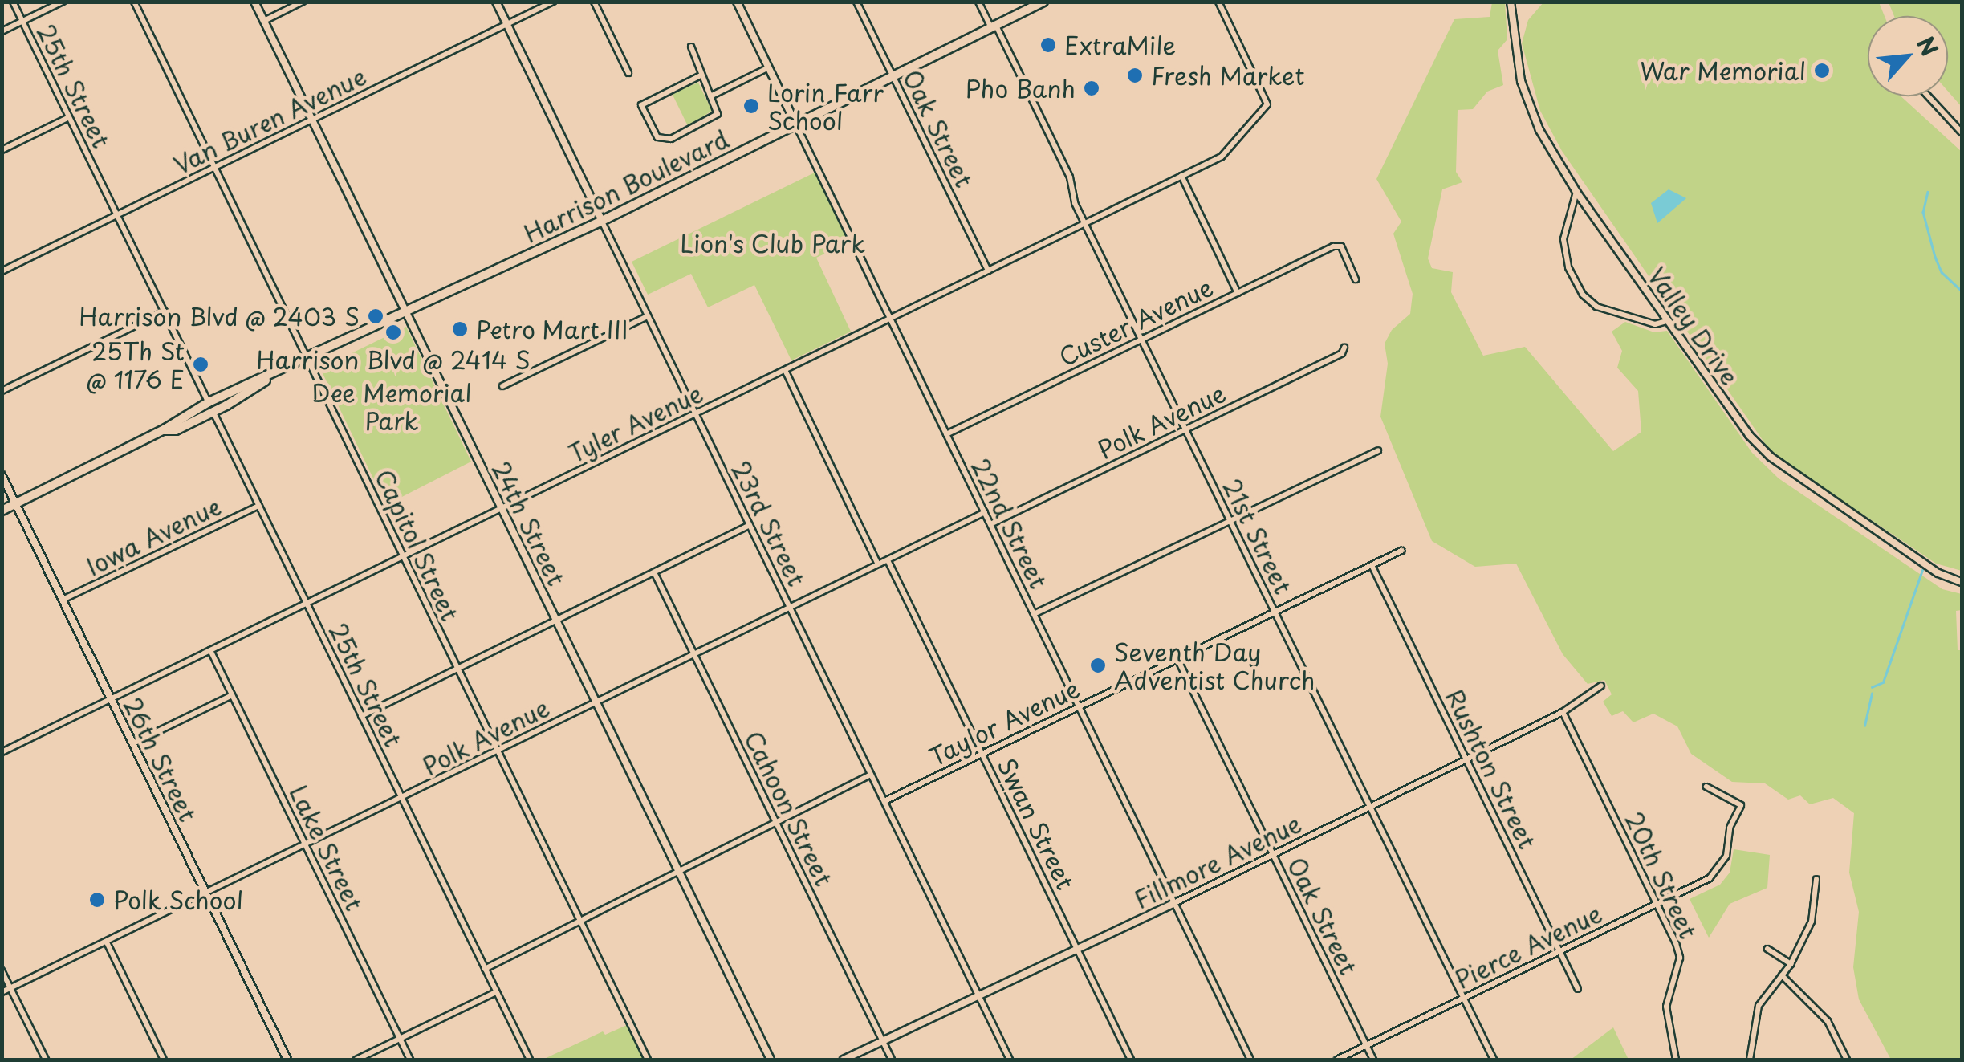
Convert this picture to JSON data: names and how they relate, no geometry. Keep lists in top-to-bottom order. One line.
{"streets":{"main road":["Harrison Boulevard"],"street":["25th Street","Van Buren Avenue","Oak Street","Custer Avenue","Valley Drive","Polk Avenue","Tyler Avenue","24th Street","23rd Street","22nd Street","Iowa Avenue","21st Street","Capitol Street","Taylor Avenue","26th Street","Rushton Street","Cahoon Street","Swan Street","Lake Street","Fillmore Avenue","20th Street","Pierce Avenue"]},"crossings":[["25th Street","Van Buren Avenue"],["25th Street","Harrison Boulevard"],["25th Street","Polk Avenue"],["25th Street","Tyler Avenue"],["25th Street","Iowa Avenue"],["Van Buren Avenue","24th Street"],["Van Buren Avenue","23rd Street"],["Van Buren Avenue","Capitol Street"],["Oak Street","Harrison Boulevard"],["Oak Street","Tyler Avenue"],["Oak Street","Taylor Avenue"],["Oak Street","Fillmore Avenue"],["Oak Street","Pierce Avenue"],["Harrison Boulevard","24th Street"],["Harrison Boulevard","23rd Street"],["Harrison Boulevard","22nd Street"],["Harrison Boulevard","21st Street"],["Harrison Boulevard","Capitol Street"],["Custer Avenue","22nd Street"],["Custer Avenue","21st Street"],["Polk Avenue","24th Street"],["Polk Avenue","23rd Street"],["Polk Avenue","22nd Street"],["Polk Avenue","21st Street"],["Polk Avenue","Capitol Street"],["Polk Avenue","26th Street"],["Polk Avenue","Cahoon Street"],["Polk Avenue","Swan Street"],["Polk Avenue","Lake Street"],["Tyler Avenue","24th Street"],["Tyler Avenue","23rd Street"],["Tyler Avenue","22nd Street"],["Tyler Avenue","21st Street"],["Tyler Avenue","Capitol Street"],["Tyler Avenue","26th Street"],["Tyler Avenue","Lake Street"],["23rd Street","Taylor Avenue"],["23rd Street","Fillmore Avenue"],["22nd Street","Taylor Avenue"],["22nd Street","Fillmore Avenue"],["Iowa Avenue","26th Street"],["21st Street","Taylor Avenue"],["21st Street","Fillmore Avenue"],["21st Street","Pierce Avenue"],["Taylor Avenue","Rushton Street"],["Taylor Avenue","Swan Street"],["Rushton Street","Fillmore Avenue"],["Rushton Street","Pierce Avenue"],["Cahoon Street","Fillmore Avenue"],["Swan Street","Fillmore Avenue"],["Fillmore Avenue","20th Street"],["20th Street","Pierce Avenue"]],"parks":["Lion's Club Park","Dee Memorial Park"],"places":["ExtraMile","War Memorial","Fresh Market","Pho Banh","Lorin Farr School","Harrison Blvd @ 2403 S","Petro Mart III","Harrison Blvd @ 2414 S","25Th St @ 1176 E","Seventh Day Adventist Church","Polk School"],"north":"top right"}
